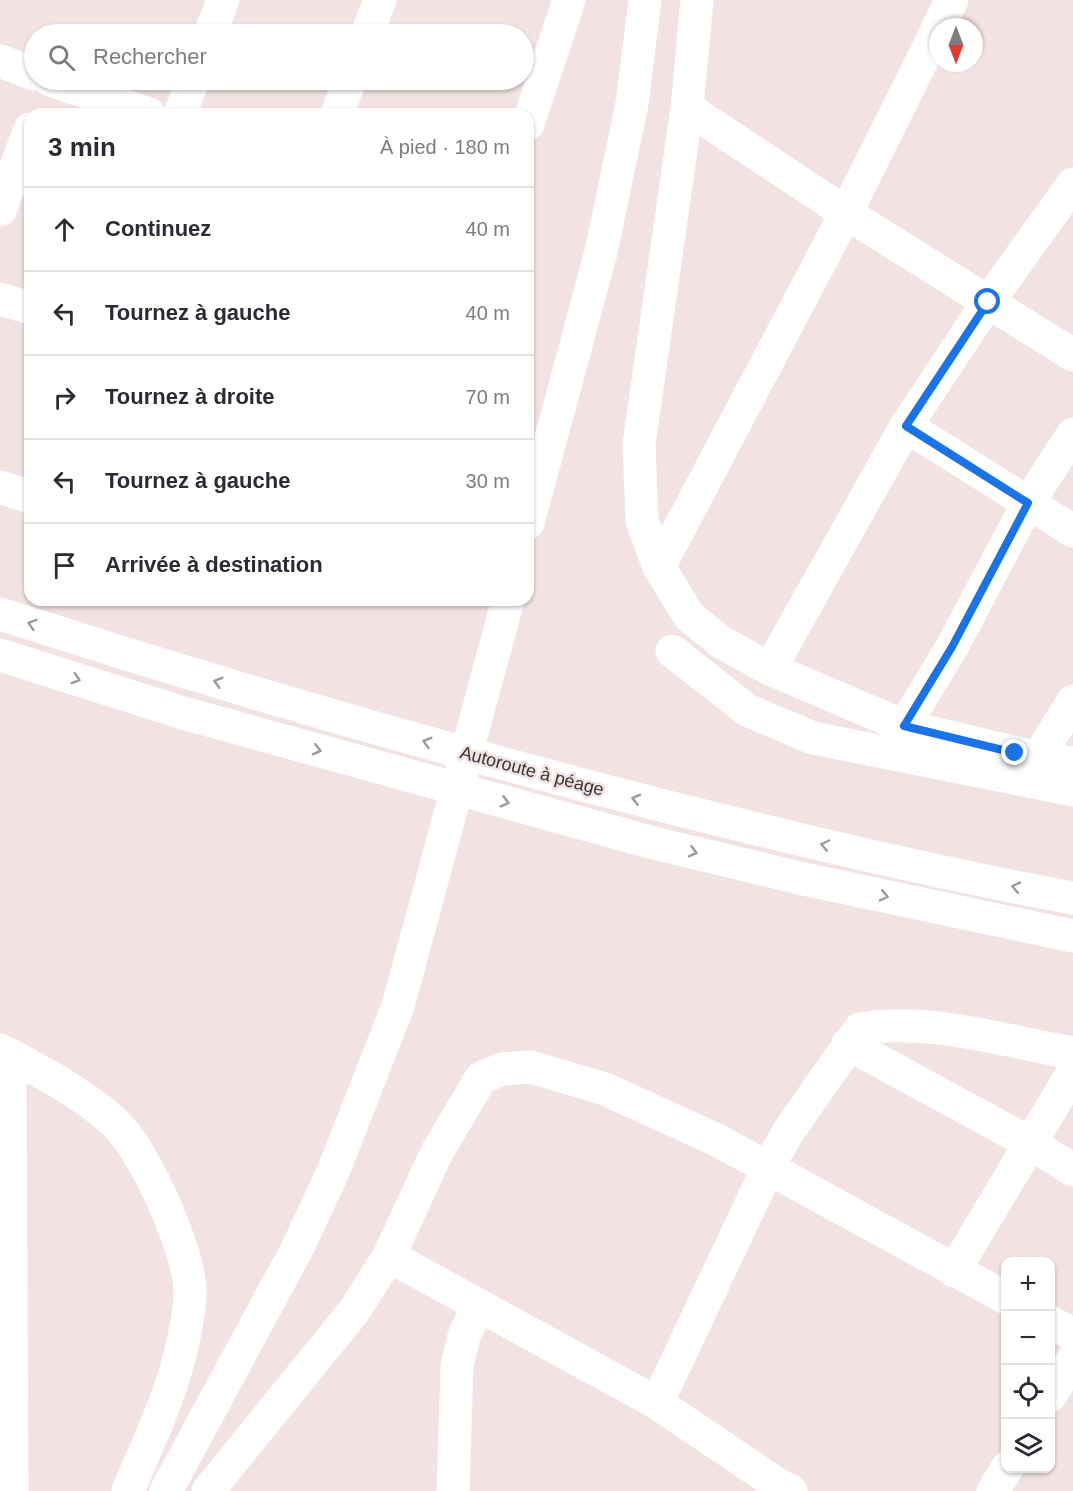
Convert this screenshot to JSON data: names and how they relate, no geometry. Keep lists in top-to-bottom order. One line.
{"streets":{"main road":["Autoroute à péage"]},"north":"bottom","page":{"search":"Rechercher","heading":["3 min","À pied · 180 m"],"list":[["Continuez","40 m"],["Tournez à gauche","40 m"],["Tournez à droite","70 m"],["Tournez à gauche","30 m"],"Arrivée à destination"],"map_buttons":["+","−"]}}
